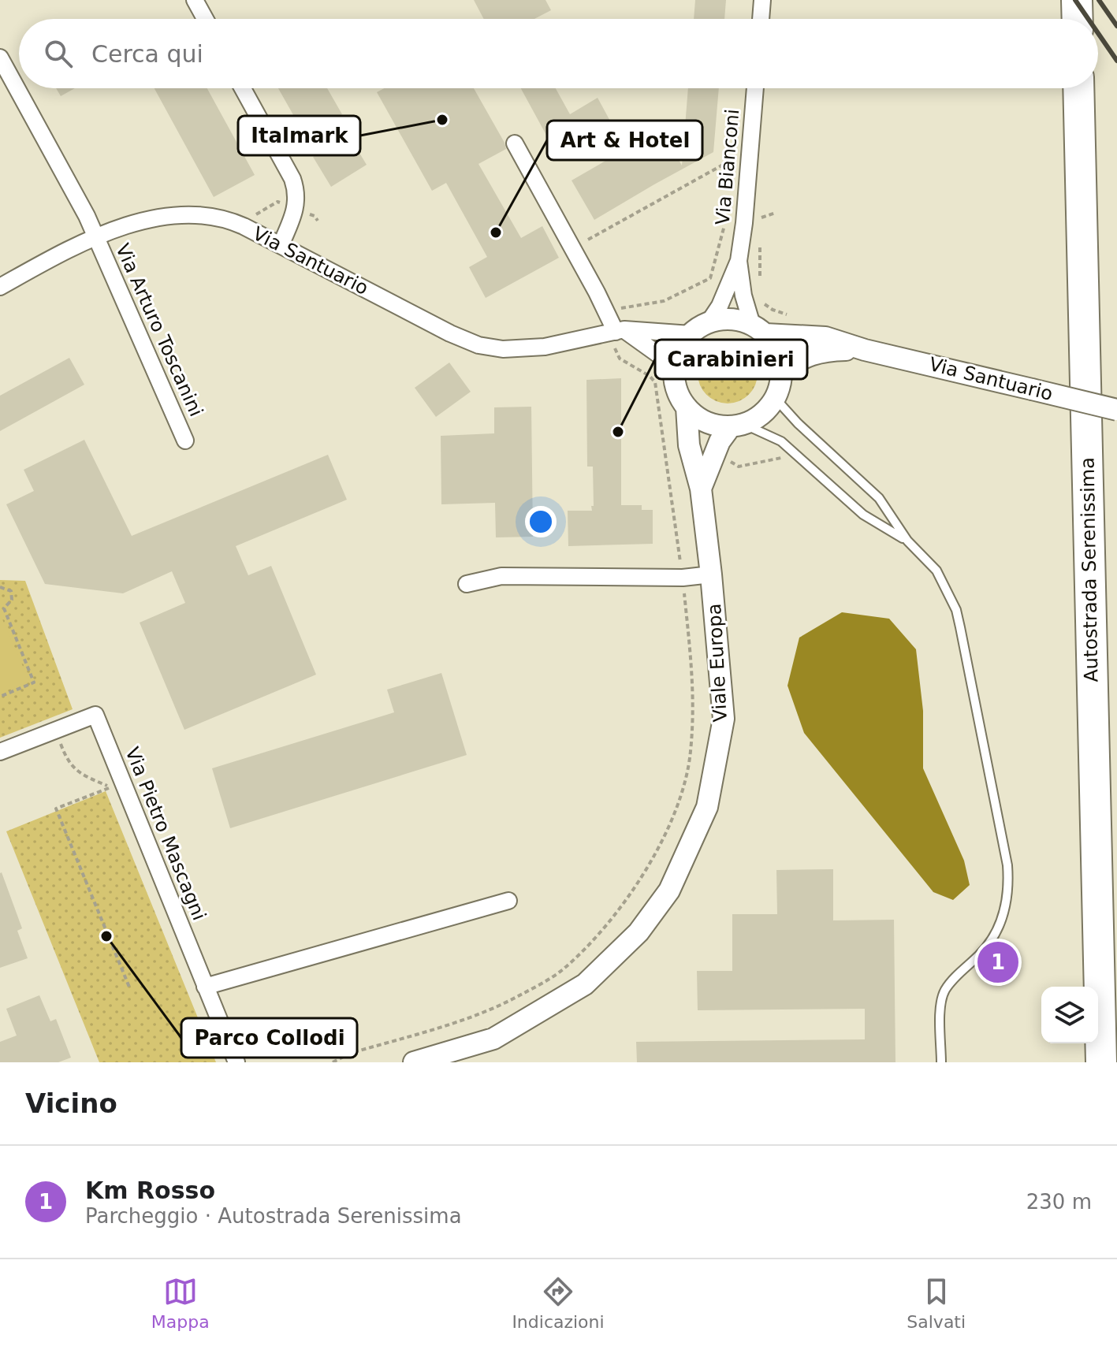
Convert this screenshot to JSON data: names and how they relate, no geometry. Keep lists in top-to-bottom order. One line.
{"streets":{"highway":["Autostrada Serenissima"],"street":["Via Bianconi","Via Santuario","Via Arturo Toscanini","Viale Europa","Via Pietro Mascagni"]},"crossings":[["Via Bianconi","Via Santuario"],["Via Bianconi","Viale Europa"],["Via Santuario","Via Arturo Toscanini"],["Via Santuario","Viale Europa"]],"places":["Italmark","Art & Hotel","Carabinieri","Parco Collodi"],"page":{"search":"Cerca qui","pins":"1","heading":"Vicino","list":[{"mark":"1","name":"Km Rosso","note":"Parcheggio · Autostrada Serenissima","value":"230 m"}],"nav":["Mappa","Indicazioni","Salvati"]}}
